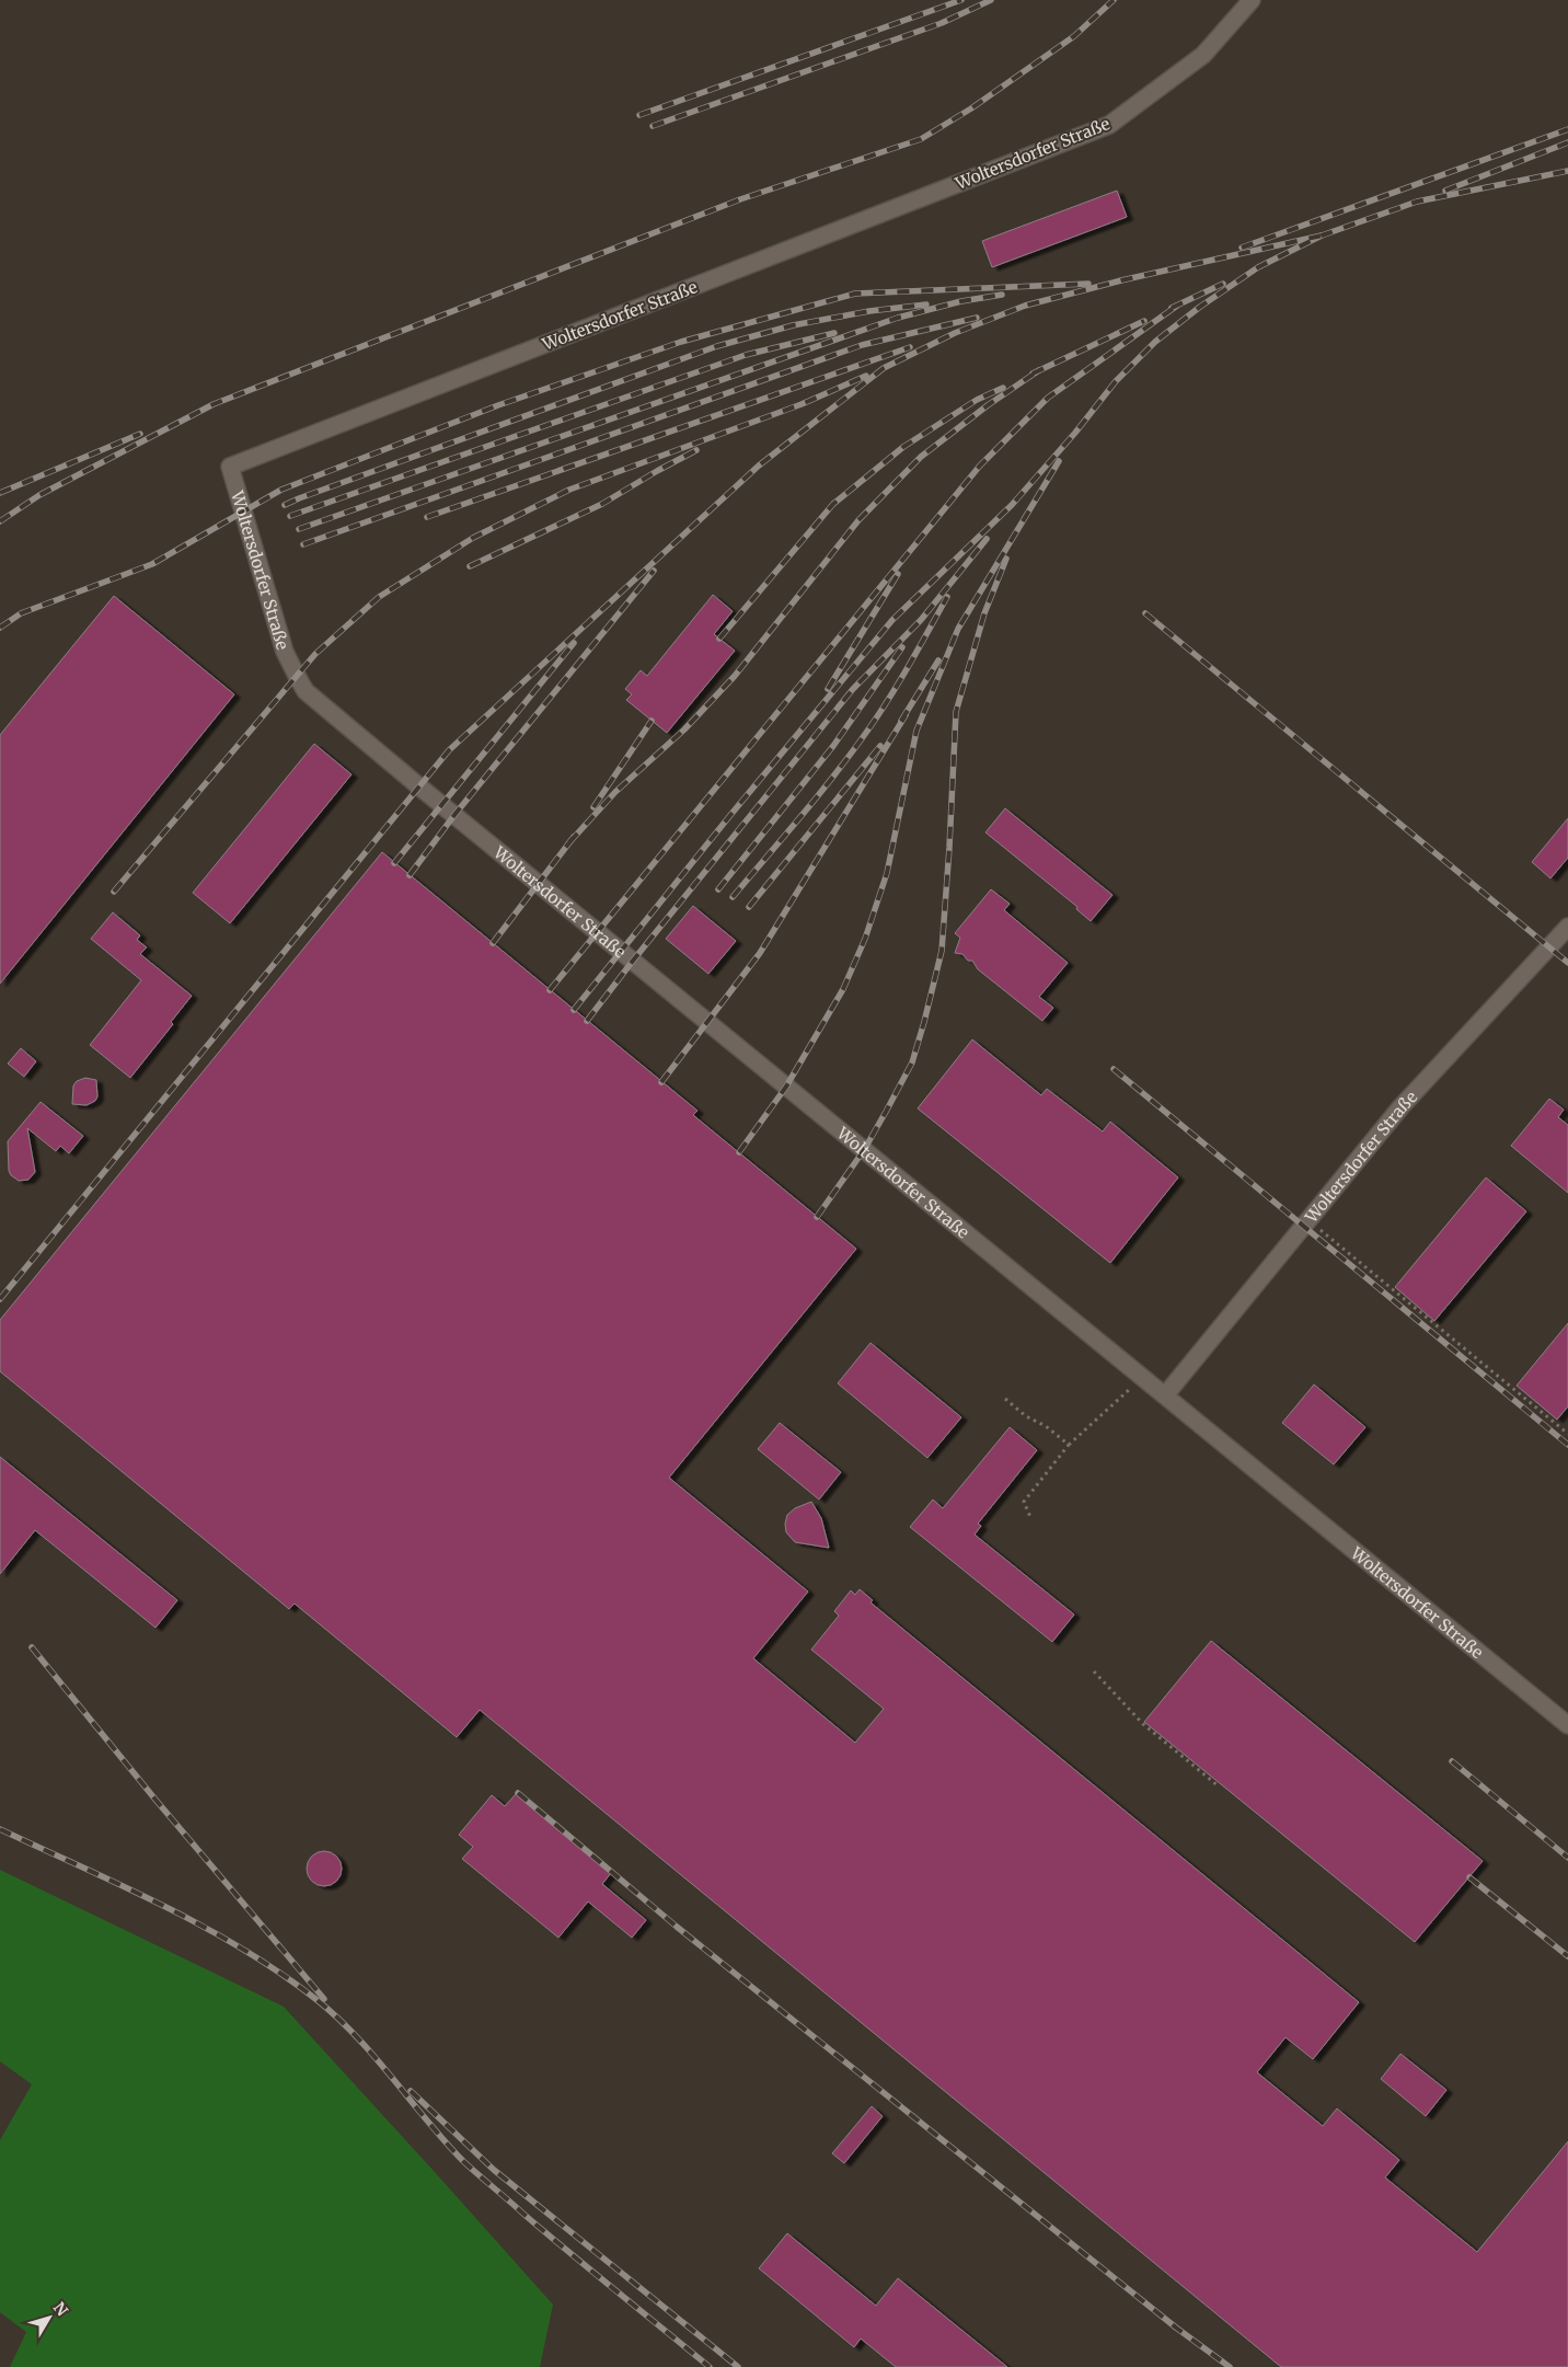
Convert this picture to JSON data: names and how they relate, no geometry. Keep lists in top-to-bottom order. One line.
{"streets":{"lane":["Woltersdorfer Straße"]},"north":"top right"}
